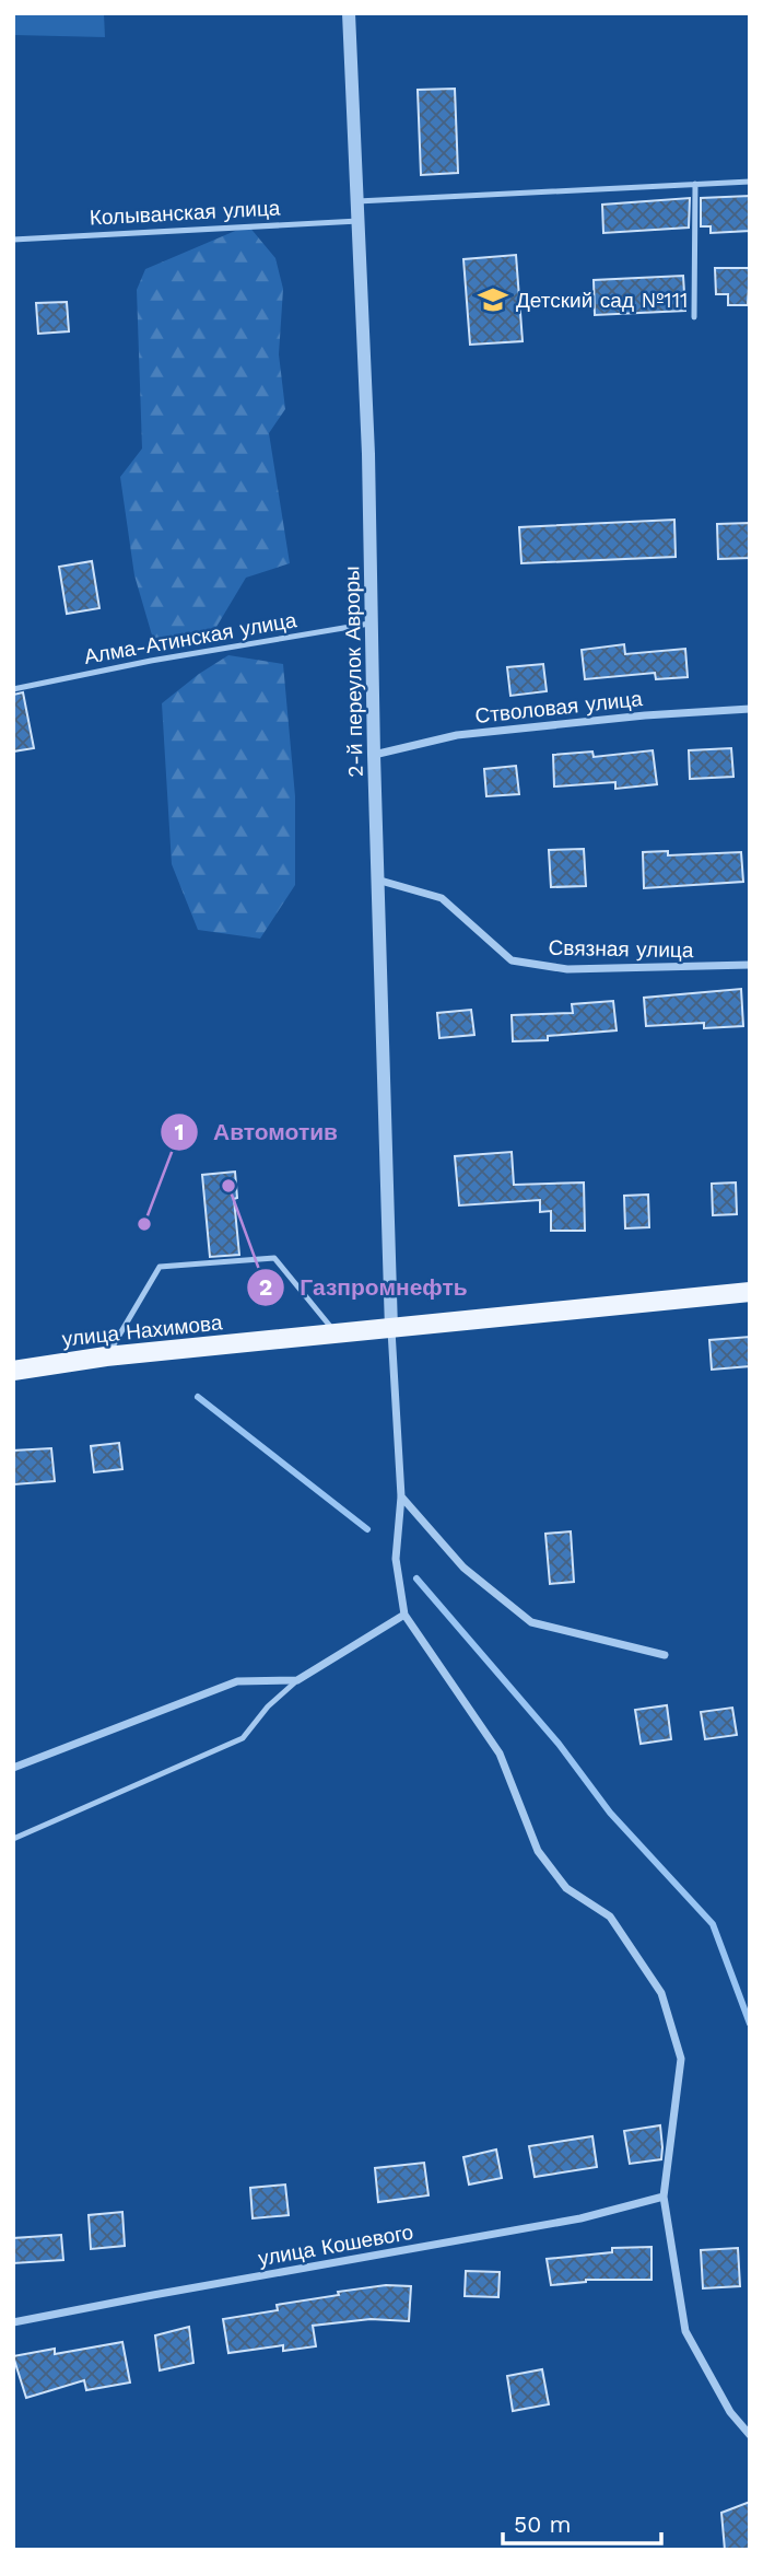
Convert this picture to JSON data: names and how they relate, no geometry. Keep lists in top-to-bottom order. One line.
{"streets":{"main road":["улица Нахимова"],"street":["2-й переулок Авроры","Стволовая улица","Связная улица","улица Кошевого"],"lane":["Колыванская улица","Алма-Атинская улица"]},"crossings":[["Колыванская улица","2-й переулок Авроры"],["Алма-Атинская улица","2-й переулок Авроры"],["2-й переулок Авроры","Стволовая улица"],["2-й переулок Авроры","Связная улица"],["2-й переулок Авроры","улица Нахимова"]],"places":{"school or university":["Детский сад №111"],"other":["Газпромнефть","Автомотив"]},"scale_bar":"50 m"}
